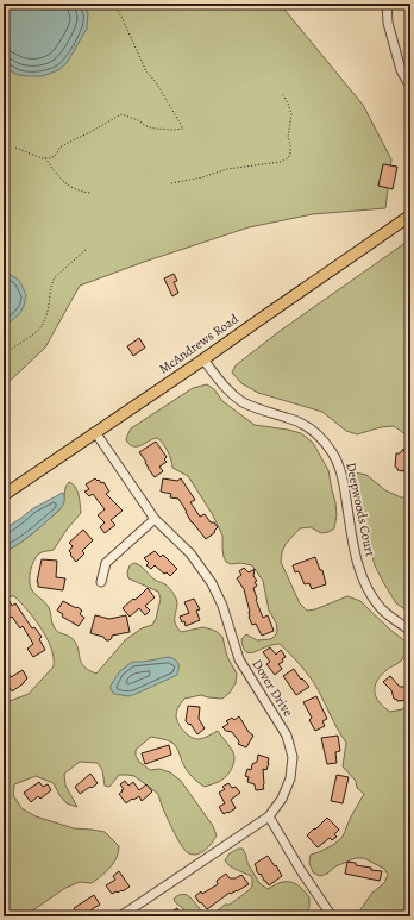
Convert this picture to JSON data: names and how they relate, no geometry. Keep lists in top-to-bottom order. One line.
{"streets":{"main road":["McAndrews Road"],"street":["Deepwoods Court","Dover Drive"]},"crossings":[["McAndrews Road","Deepwoods Court"],["McAndrews Road","Dover Drive"]]}
